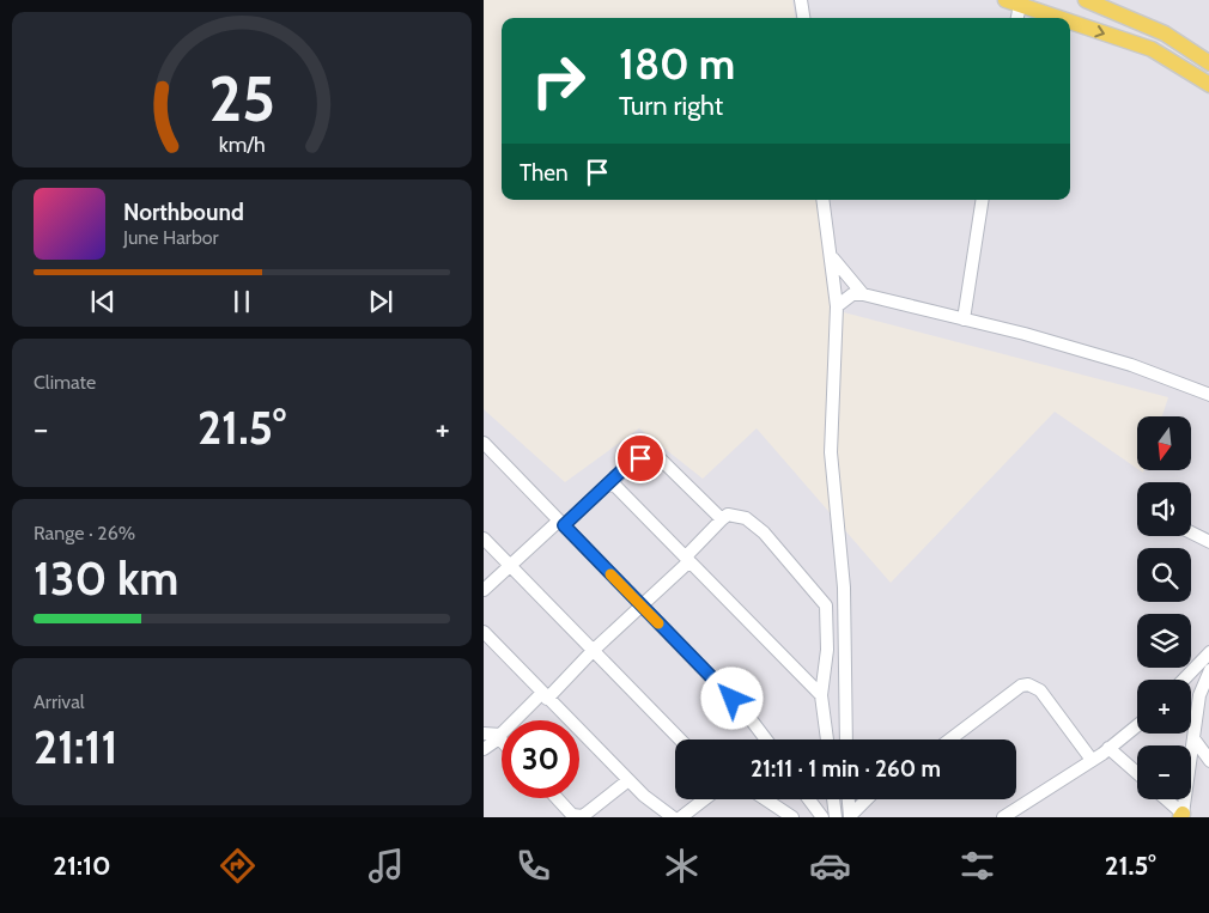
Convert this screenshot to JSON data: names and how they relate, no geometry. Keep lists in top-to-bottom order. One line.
{"north":"bottom","page":{"turn":["180 m","Turn right"],"then":"Then","song":["Northbound","June Harbor"],"tile":["Climate",["Range · 26%","130 km"],["Arrival","21:11"]],"heat":["−","21.5°","+"],"map_buttons":["+","−"],"limit":"30","trip":"21:11 · 1 min · 260 m","tabs":["21:10","21.5°"],"gauge":["25","km/h"]}}
